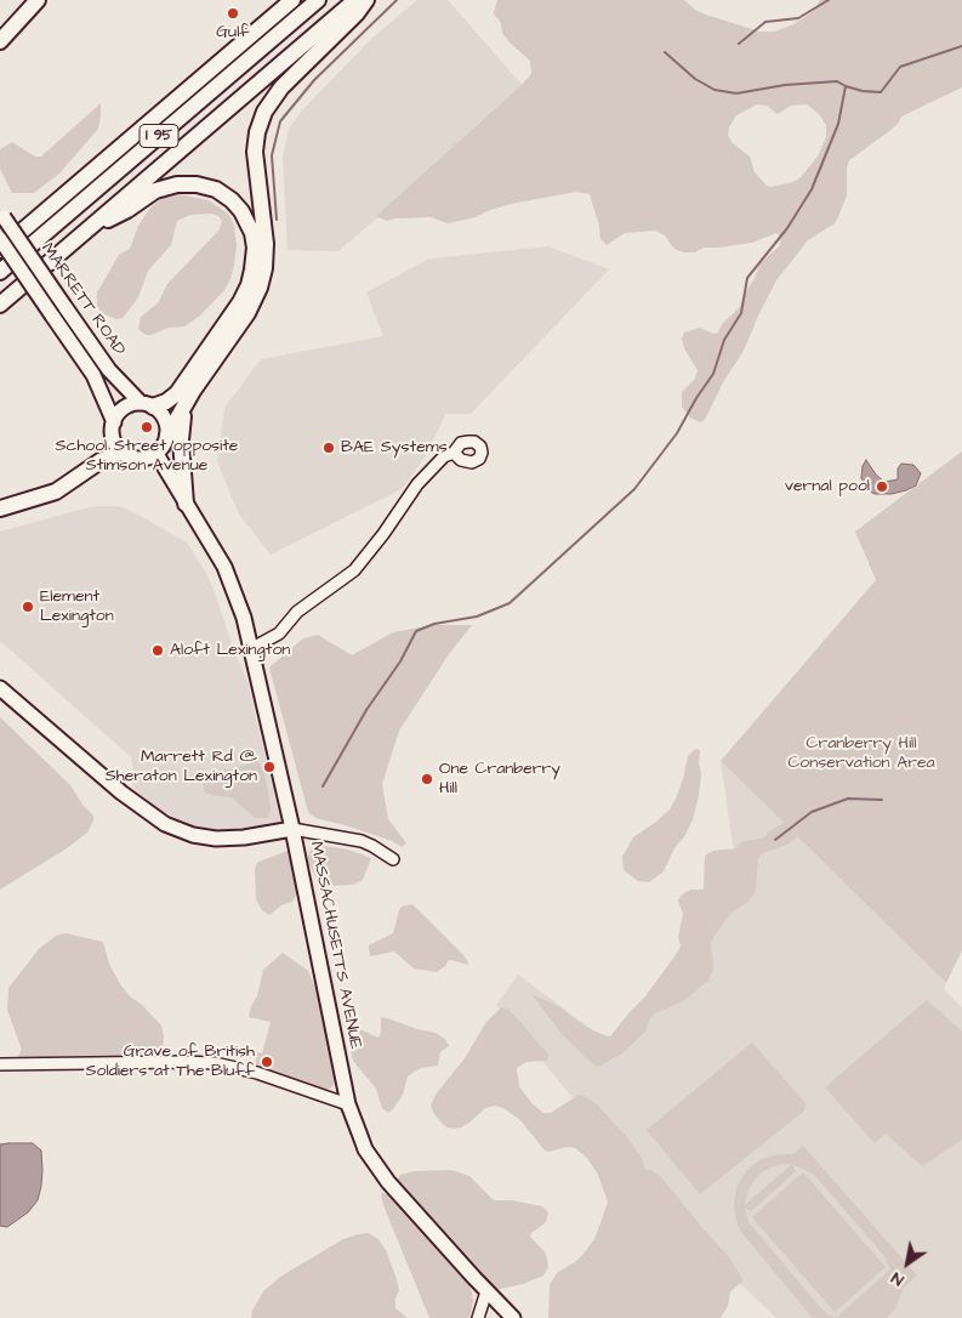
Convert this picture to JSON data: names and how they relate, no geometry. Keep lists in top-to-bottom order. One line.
{"streets":{"highway":["I 95"],"main road":["MARRETT ROAD","MASSACHUSETTS AVENUE"]},"parks":["Cranberry Hill Conservation Area"],"places":["Gulf","School Street opposite Stimson Avenue","BAE Systems","vernal pool","Element Lexington","Aloft Lexington","Marrett Rd @ Sheraton Lexington","One Cranberry Hill","Grave of British Soldiers at The Bluff"],"north":"bottom left"}
